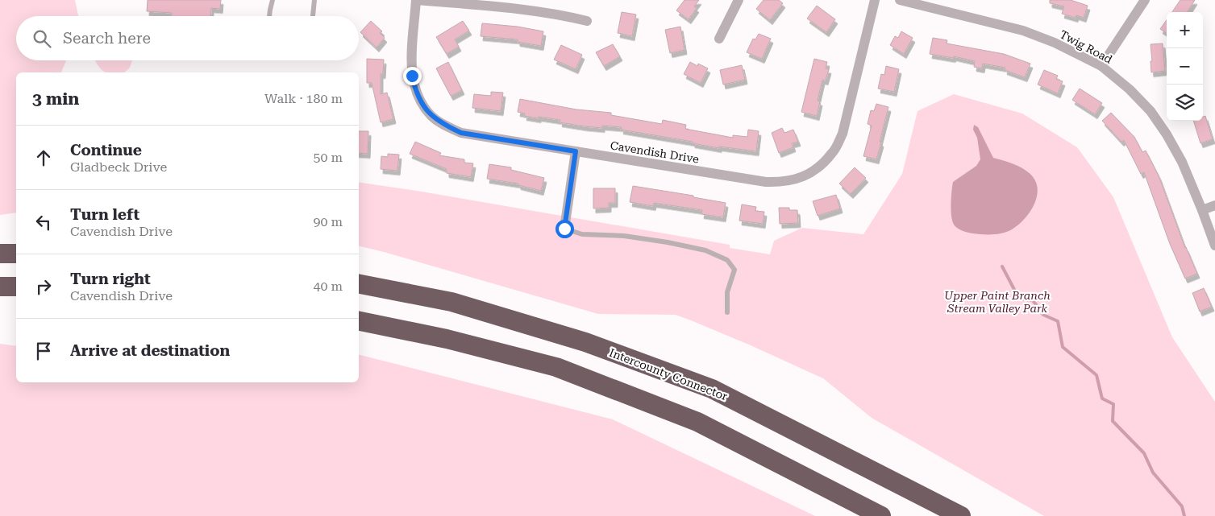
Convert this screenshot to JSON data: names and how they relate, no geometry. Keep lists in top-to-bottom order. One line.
{"streets":{"highway":["Intercounty Connector"],"street":["Twig Road","Cavendish Drive"]},"parks":["Upper Paint Branch Stream Valley Park"],"page":{"map_buttons":["+","−"],"search":"Search here","heading":["3 min","Walk · 180 m"],"list":[["Continue","Gladbeck Drive","50 m"],["Turn left","Cavendish Drive","90 m"],["Turn right","Cavendish Drive","40 m"],"Arrive at destination"]}}
